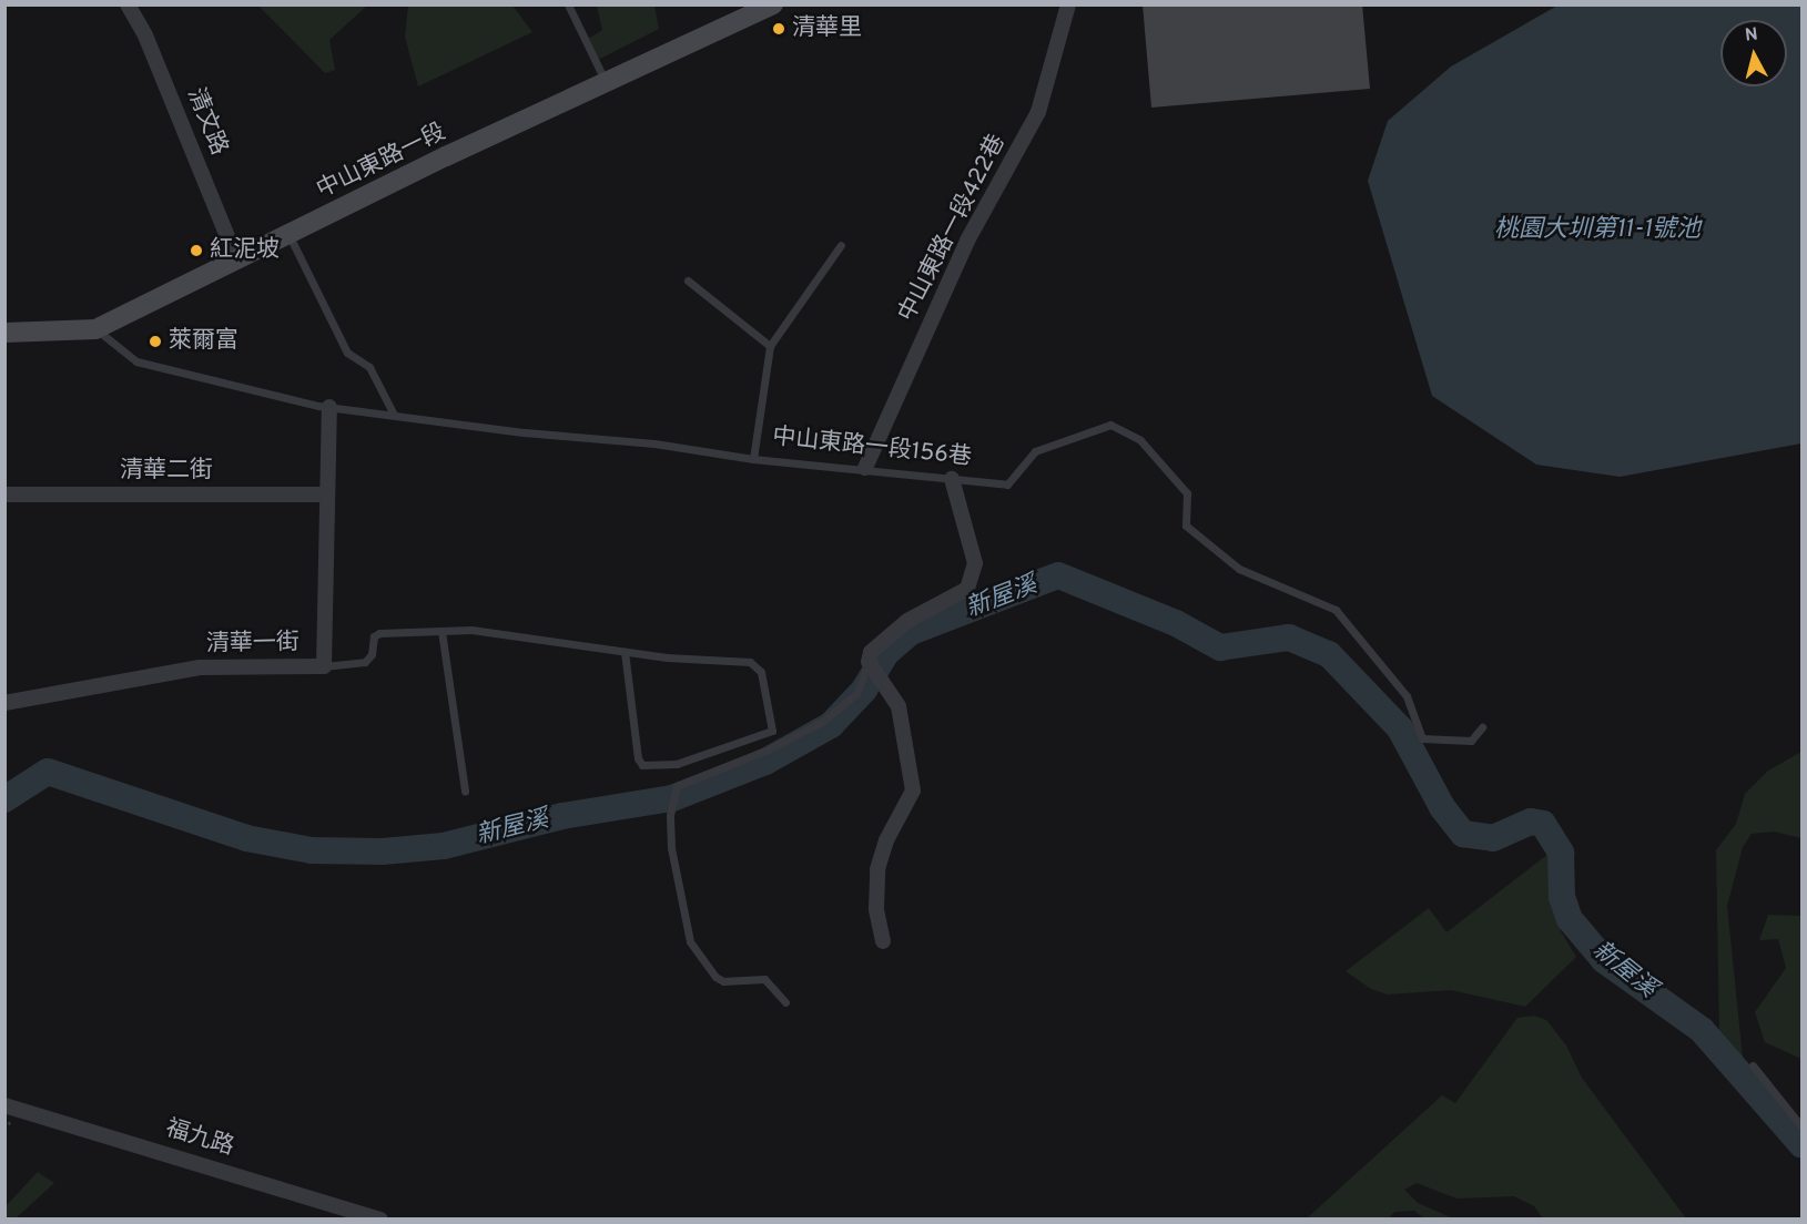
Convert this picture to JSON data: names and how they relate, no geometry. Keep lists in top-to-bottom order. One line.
{"streets":{"main road":["中山東路一段"],"street":["清文路","中山東路一段422巷","清華二街","清華一街","福九路"],"lane":["中山東路一段156巷"]},"crossings":[["清文路","中山東路一段"],["中山東路一段","中山東路一段156巷"],["中山東路一段422巷","中山東路一段156巷"],["中山東路一段156巷","清華一街"],["清華二街","清華一街"]],"water":["桃園大圳第11-1號池","新屋溪"],"places":["清華里","紅泥坡","萊爾富"],"north":"top"}
